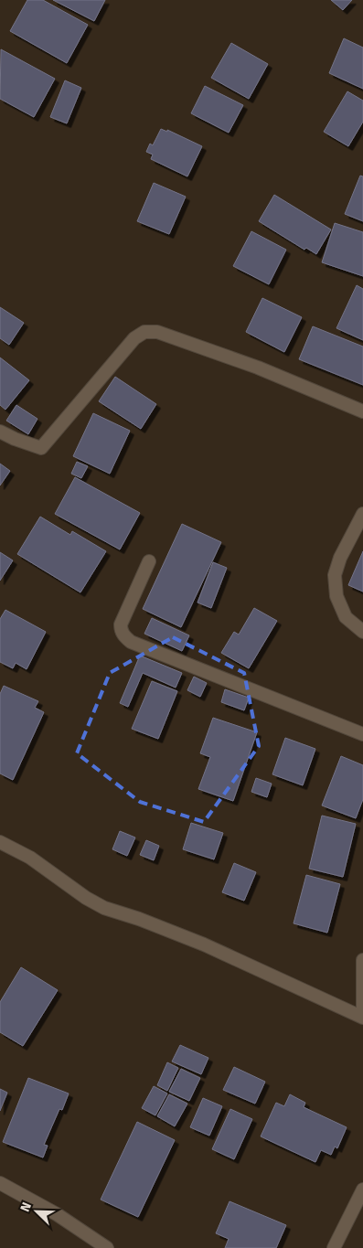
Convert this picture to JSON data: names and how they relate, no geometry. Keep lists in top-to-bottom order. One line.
{"north":"top left"}
